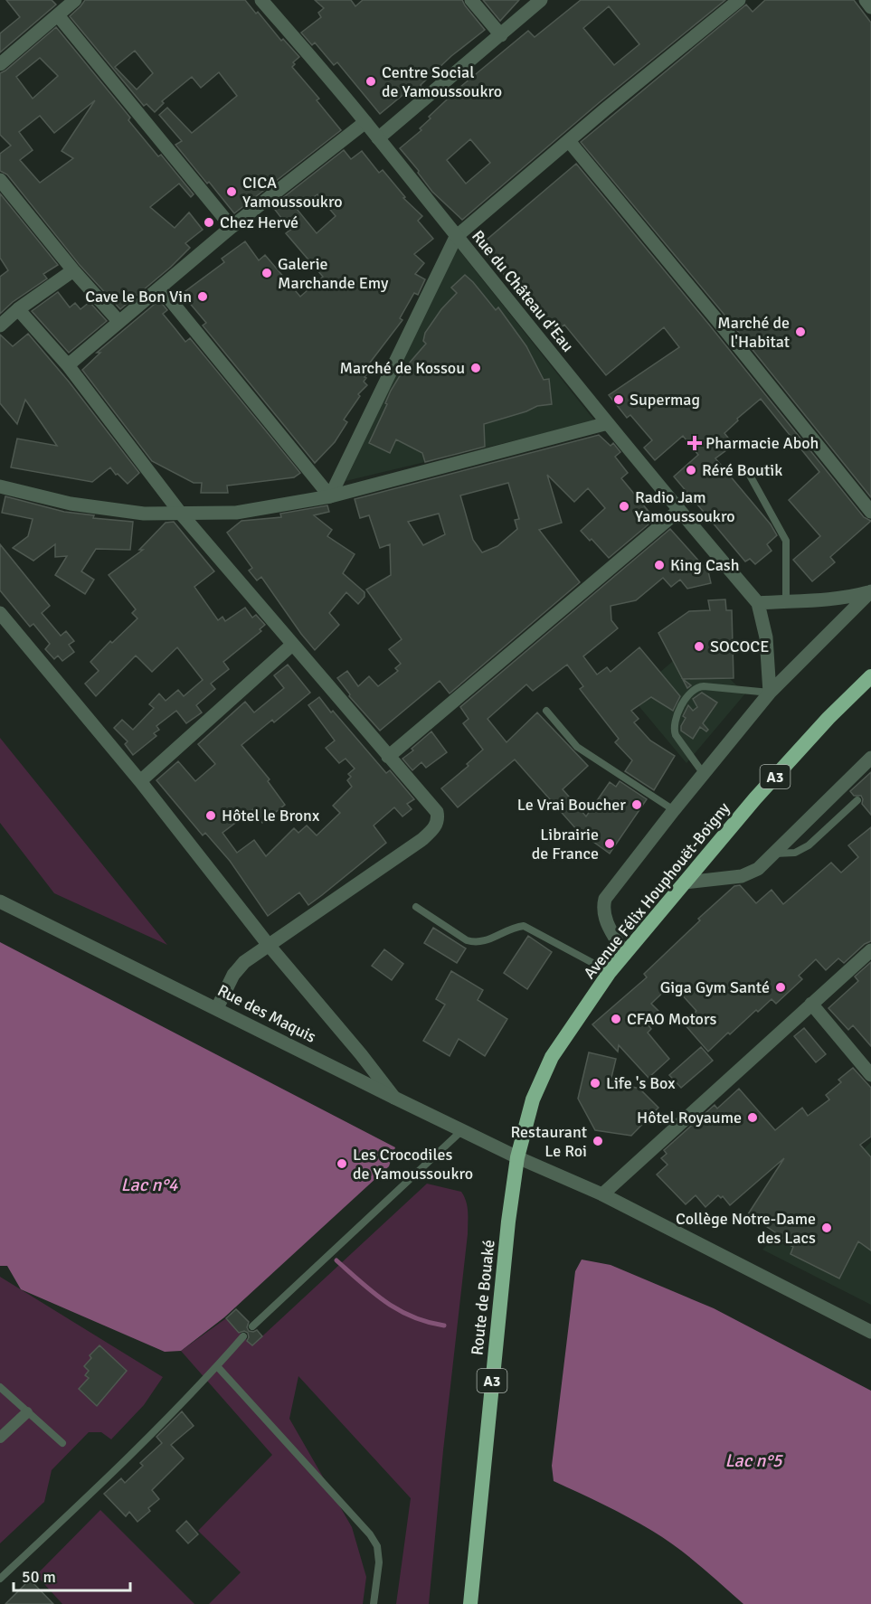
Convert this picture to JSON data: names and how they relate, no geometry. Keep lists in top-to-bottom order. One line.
{"streets":{"highway":["A3","Avenue Félix Houphouët-Boigny","Route de Bouaké"],"street":["Rue du Château d'Eau","Rue des Maquis"]},"crossings":[["Avenue Félix Houphouët-Boigny","Rue des Maquis"],["Avenue Félix Houphouët-Boigny","Route de Bouaké"],["Rue des Maquis","Route de Bouaké"]],"water":["Lac n°4","Lac n°5"],"places":{"other":["Centre Social de Yamoussoukro","CICA Yamoussoukro","Chez Hervé","Galerie Marchande Emy","Cave le Bon Vin","Marché de l'Habitat","Marché de Kossou","Supermag","Réré Boutik","Radio Jam Yamoussoukro","King Cash","SOCOCE","Le Vrai Boucher","Hôtel le Bronx","Librairie de France","Giga Gym Santé","CFAO Motors","Life 's Box","Hôtel Royaume","Restaurant Le Roi","Les Crocodiles de Yamoussoukro","Collège Notre-Dame des Lacs"],"health":["Pharmacie Aboh"]},"scale_bar":"50 m"}
